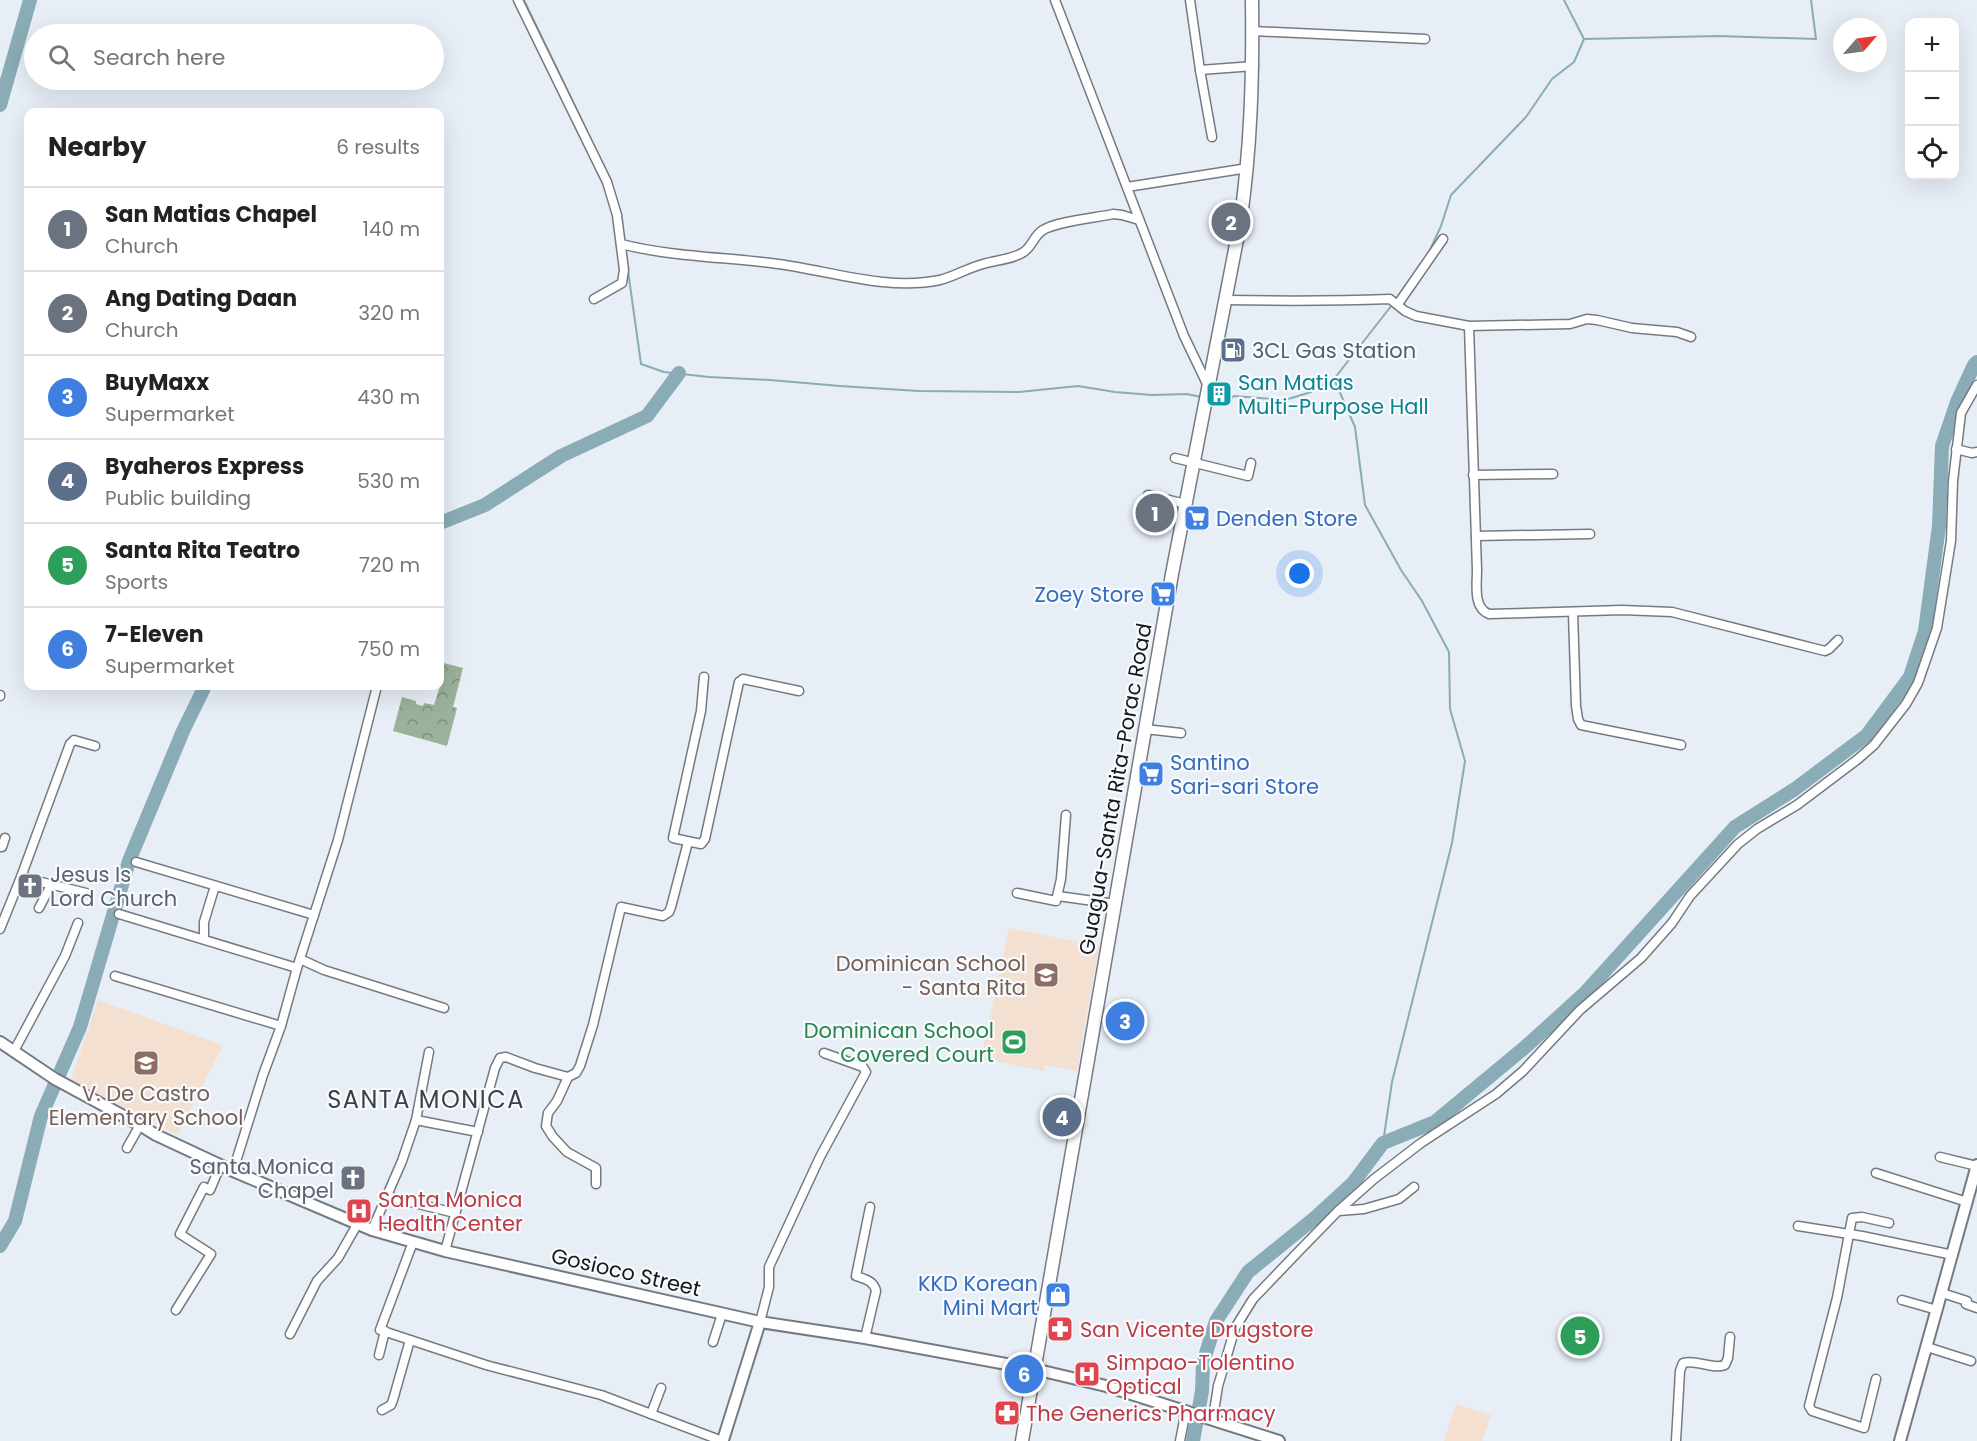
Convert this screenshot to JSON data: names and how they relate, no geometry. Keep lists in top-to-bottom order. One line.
{"streets":{"main road":["Guagua-Santa Rita-Porac Road"],"street":["Gosioco Street"]},"crossings":[["Guagua-Santa Rita-Porac Road","Gosioco Street"]],"districts":["SANTA MONICA"],"places":{"fuel station":["3CL Gas Station"],"building":["San Matias Multi-Purpose Hall"],"supermarket":["Denden Store","Zoey Store","Santino Sari-sari Store"],"church":["Jesus Is Lord Church","Santa Monica Chapel"],"school or university":["Dominican School - Santa Rita","V. De Castro Elementary School"],"sports":["Dominican School Covered Court"],"hospital":["Santa Monica Health Center","Simpao-Tolentino Optical"],"shop":["KKD Korean Mini Mart"],"pharmacy":["San Vicente Drugstore","The Generics Pharmacy"]},"north":"top right","page":{"map_buttons":["+","−"],"search":"Search here","heading":["Nearby","6 results"],"list":[{"mark":"1","name":"San Matias Chapel","note":"Church","value":"140 m"},{"mark":"2","name":"Ang Dating Daan","note":"Church","value":"320 m"},{"mark":"3","name":"BuyMaxx","note":"Supermarket","value":"430 m"},{"mark":"4","name":"Byaheros Express","note":"Public building","value":"530 m"},{"mark":"5","name":"Santa Rita Teatro","note":"Sports","value":"720 m"},{"mark":"6","name":"7-Eleven","note":"Supermarket","value":"750 m"}],"pins":["2","1","3","4","5","6"]}}
